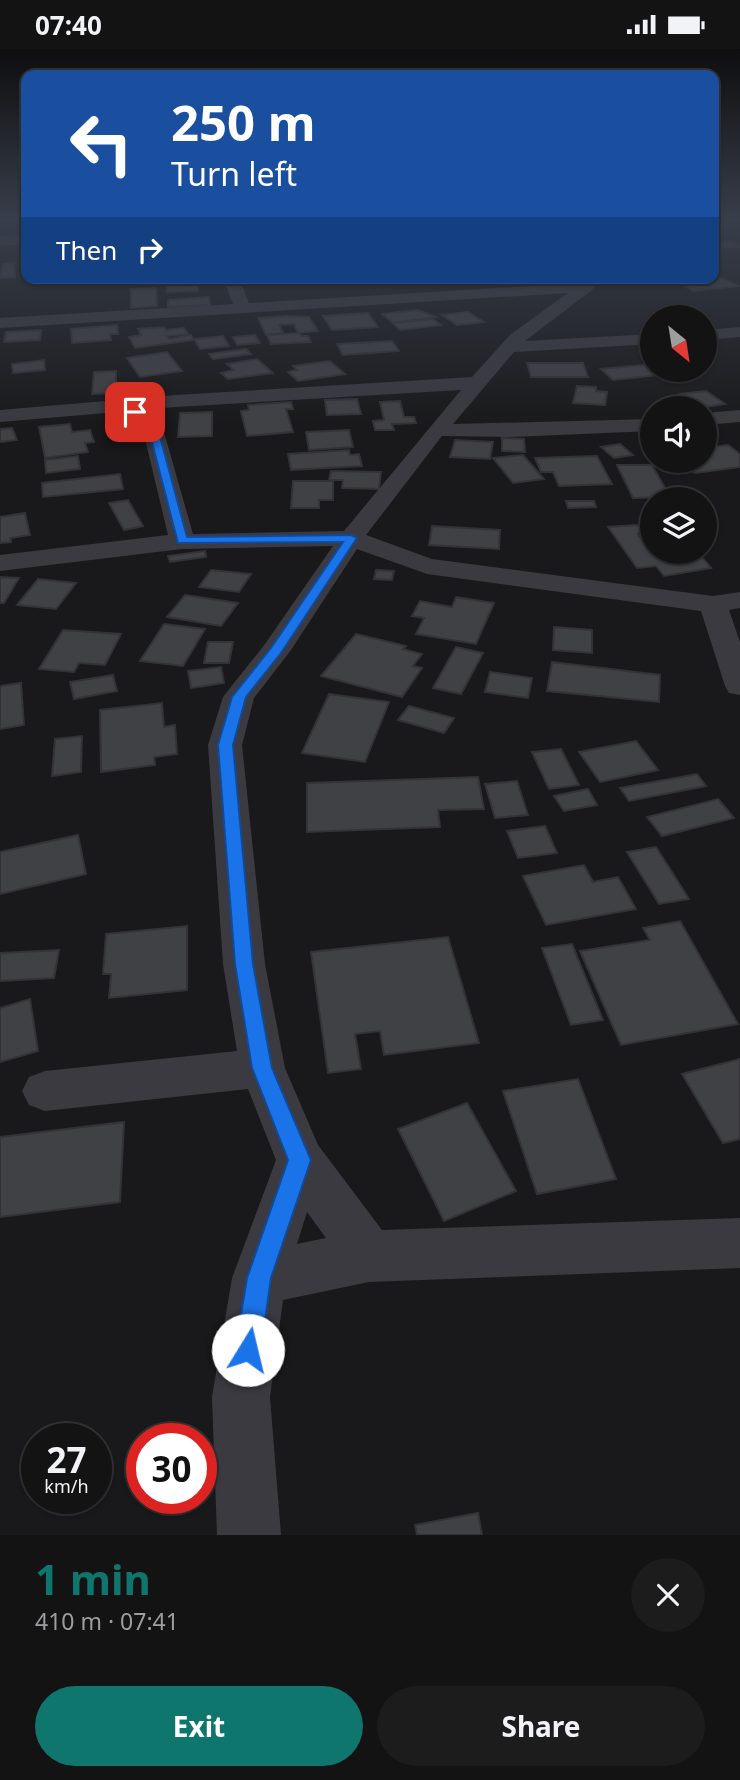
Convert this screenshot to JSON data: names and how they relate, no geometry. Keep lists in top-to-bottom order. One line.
{"north":"bottom right","page":{"status":"07:40","turn":["250 m","Turn left"],"then":"Then","speed":"27 km/h","limit":"30","heading":["1 min","410 m · 07:41"],"buttons":["Exit","Share"]}}
